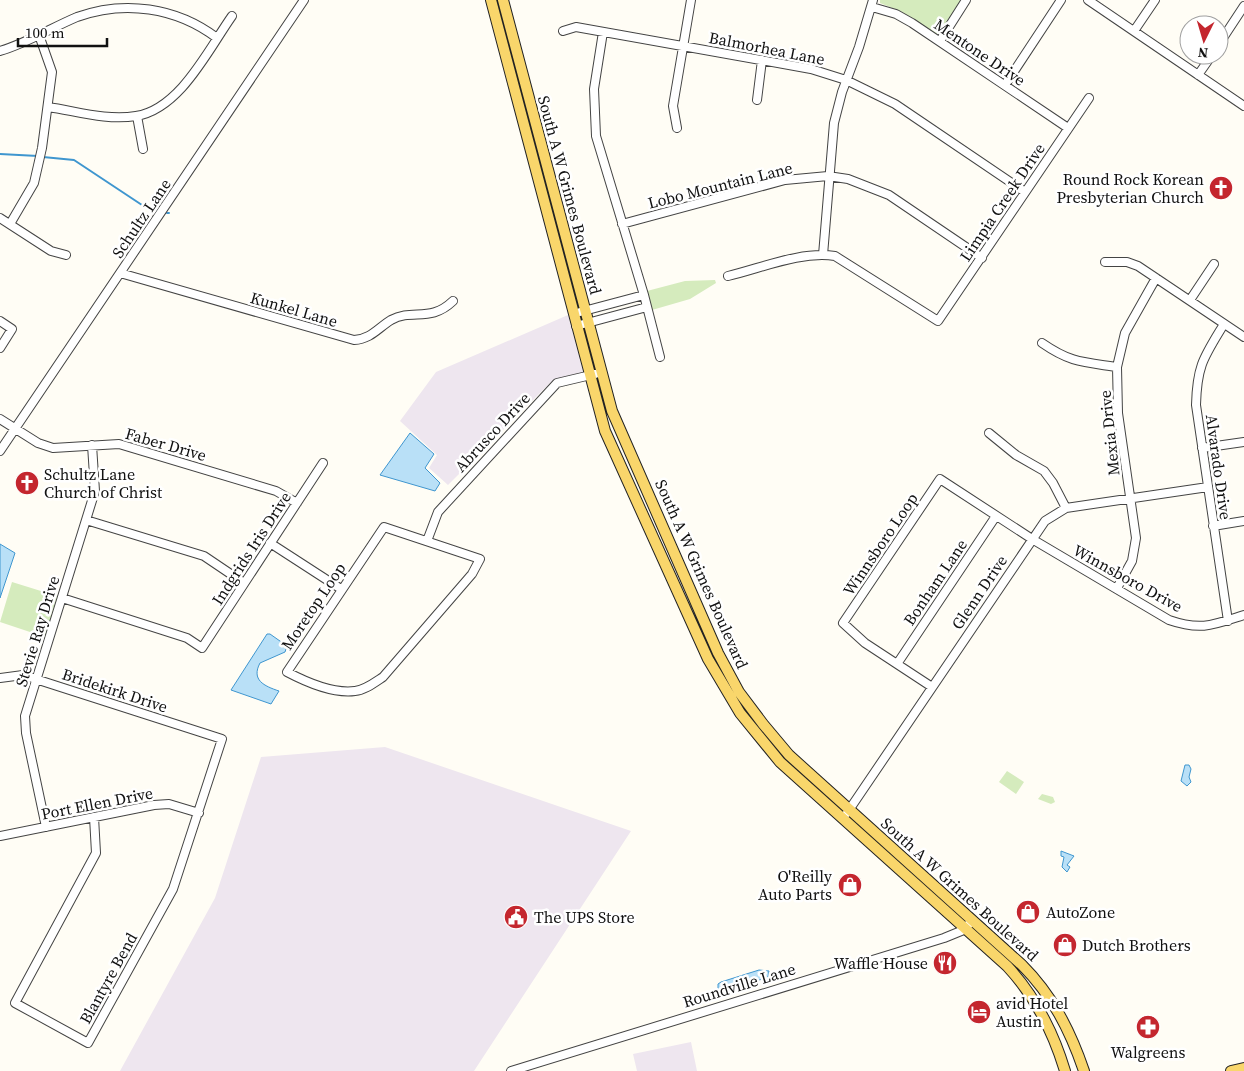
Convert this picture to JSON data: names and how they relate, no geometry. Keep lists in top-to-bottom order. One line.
{"streets":{"main road":["South A W Grimes Boulevard"],"street":["Balmorhea Lane","Mentone Drive","Lobo Mountain Lane","Limpia Creek Drive","Schultz Lane","Kunkel Lane","Abrusco Drive","Mexia Drive","Faber Drive","Alvarado Drive","Winnsboro Loop","Indgrids Iris Drive","Winnsboro Drive","Bonham Lane","Glenn Drive","Moretop Loop","Stevie Ray Drive","Bridekirk Drive","Port Ellen Drive","Blantyre Bend","Roundville Lane"]},"crossings":[["Balmorhea Lane","Limpia Creek Drive"],["Mentone Drive","Limpia Creek Drive"],["Lobo Mountain Lane","Limpia Creek Drive"],["South A W Grimes Boulevard","Abrusco Drive"],["South A W Grimes Boulevard","Glenn Drive"],["South A W Grimes Boulevard","Roundville Lane"],["Schultz Lane","Kunkel Lane"],["Schultz Lane","Faber Drive"],["Abrusco Drive","Moretop Loop"],["Mexia Drive","Winnsboro Drive"],["Mexia Drive","Glenn Drive"],["Faber Drive","Indgrids Iris Drive"],["Faber Drive","Stevie Ray Drive"],["Alvarado Drive","Winnsboro Drive"],["Alvarado Drive","Glenn Drive"],["Winnsboro Loop","Winnsboro Drive"],["Winnsboro Loop","Bonham Lane"],["Winnsboro Loop","Glenn Drive"],["Indgrids Iris Drive","Stevie Ray Drive"],["Winnsboro Drive","Glenn Drive"],["Stevie Ray Drive","Bridekirk Drive"],["Stevie Ray Drive","Port Ellen Drive"],["Bridekirk Drive","Blantyre Bend"],["Port Ellen Drive","Blantyre Bend"]],"places":{"church":["Round Rock Korean Presbyterian Church","Schultz Lane Church of Christ"],"shop":["O'Reilly Auto Parts","AutoZone","Dutch Brothers"],"public building":["The UPS Store"],"restaurant":["Waffle House"],"hotel":["avid Hotel Austin"],"pharmacy":["Walgreens"]},"scale_bar":"100 m","north":"bottom"}
